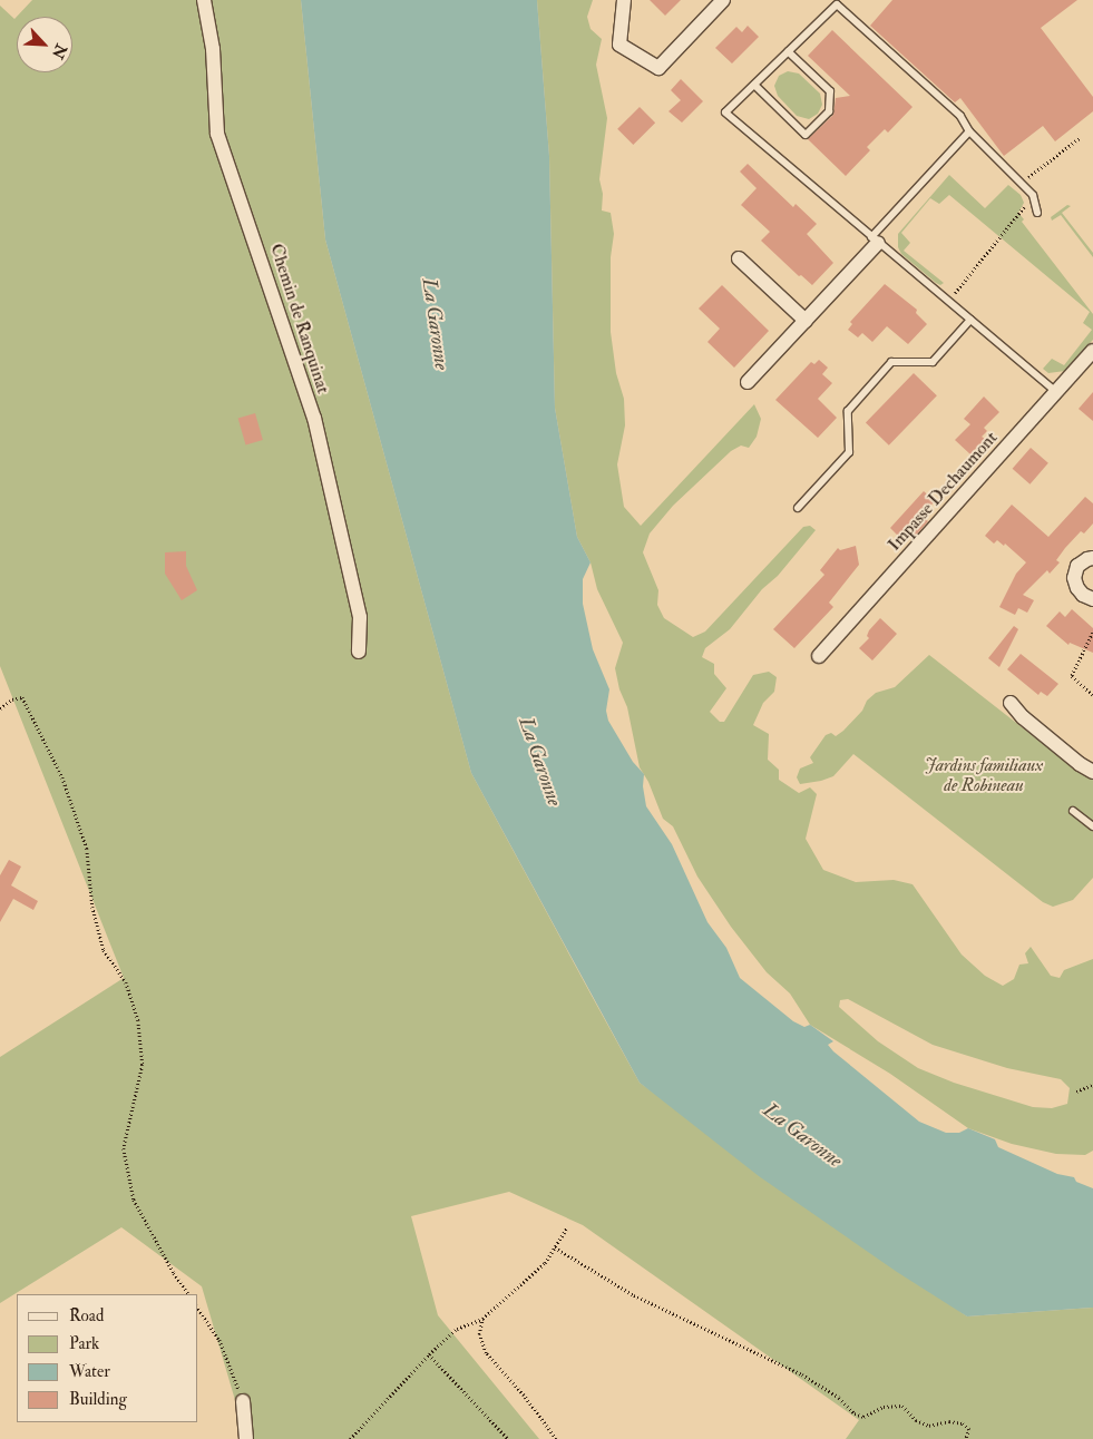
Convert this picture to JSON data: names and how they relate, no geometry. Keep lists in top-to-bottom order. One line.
{"streets":{"street":["Chemin de Ranquinat","Impasse Dechaumont"]},"water":["La Garonne"],"parks":["Jardins familiaux de Robineau"],"legend":["Road","Park","Water","Building"],"north":"bottom right"}
